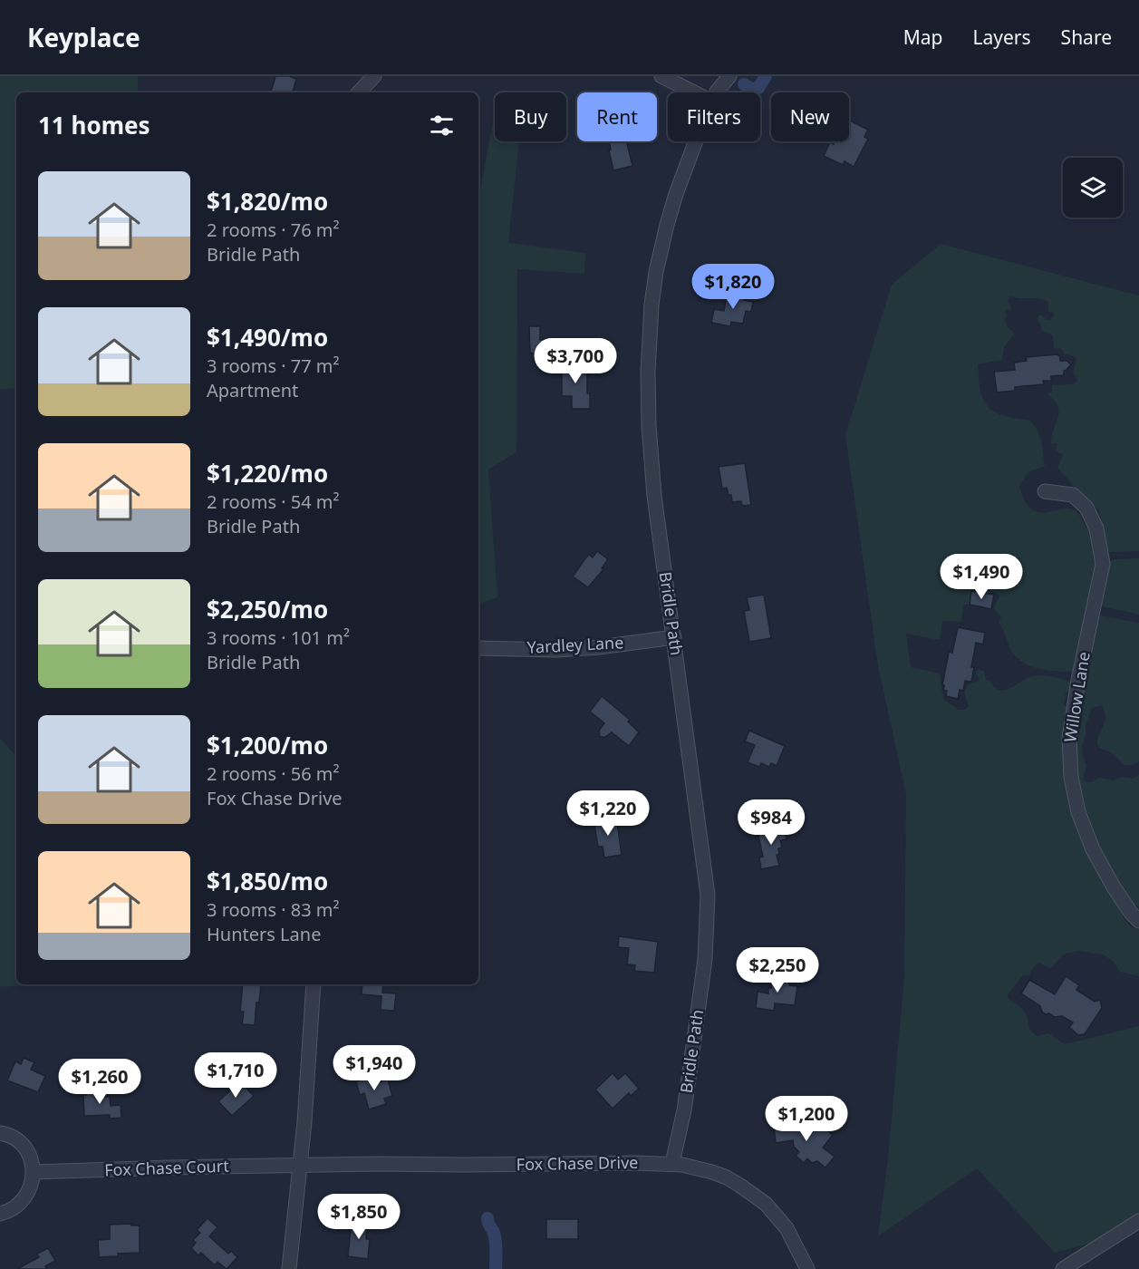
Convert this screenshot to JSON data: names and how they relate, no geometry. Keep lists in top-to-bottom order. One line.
{"streets":{"street":["Bridle Path","Yardley Lane","Willow Lane","Fox Chase Drive","Fox Chase Court"]},"crossings":[["Bridle Path","Yardley Lane"],["Bridle Path","Fox Chase Drive"],["Fox Chase Drive","Fox Chase Court"]],"page":{"header":"Keyplace","nav":["Map","Layers","Share"],"chip":["Buy","Rent","Filters","New"],"heading":"11 homes","list":[{"name":"$1,820/mo","note":"2 rooms · 76 m² · Bridle Path"},{"name":"$1,490/mo","note":"3 rooms · 77 m² · Apartment"},{"name":"$1,220/mo","note":"2 rooms · 54 m² · Bridle Path"},{"name":"$2,250/mo","note":"3 rooms · 101 m² · Bridle Path"},{"name":"$1,200/mo","note":"2 rooms · 56 m² · Fox Chase Drive"},{"name":"$1,850/mo","note":"3 rooms · 83 m² · Hunters Lane"}],"price":["$1,820","$3,700","$1,490","$1,220","$984","$2,250","$1,940","$1,710","$1,260","$1,200","$1,850"]}}
